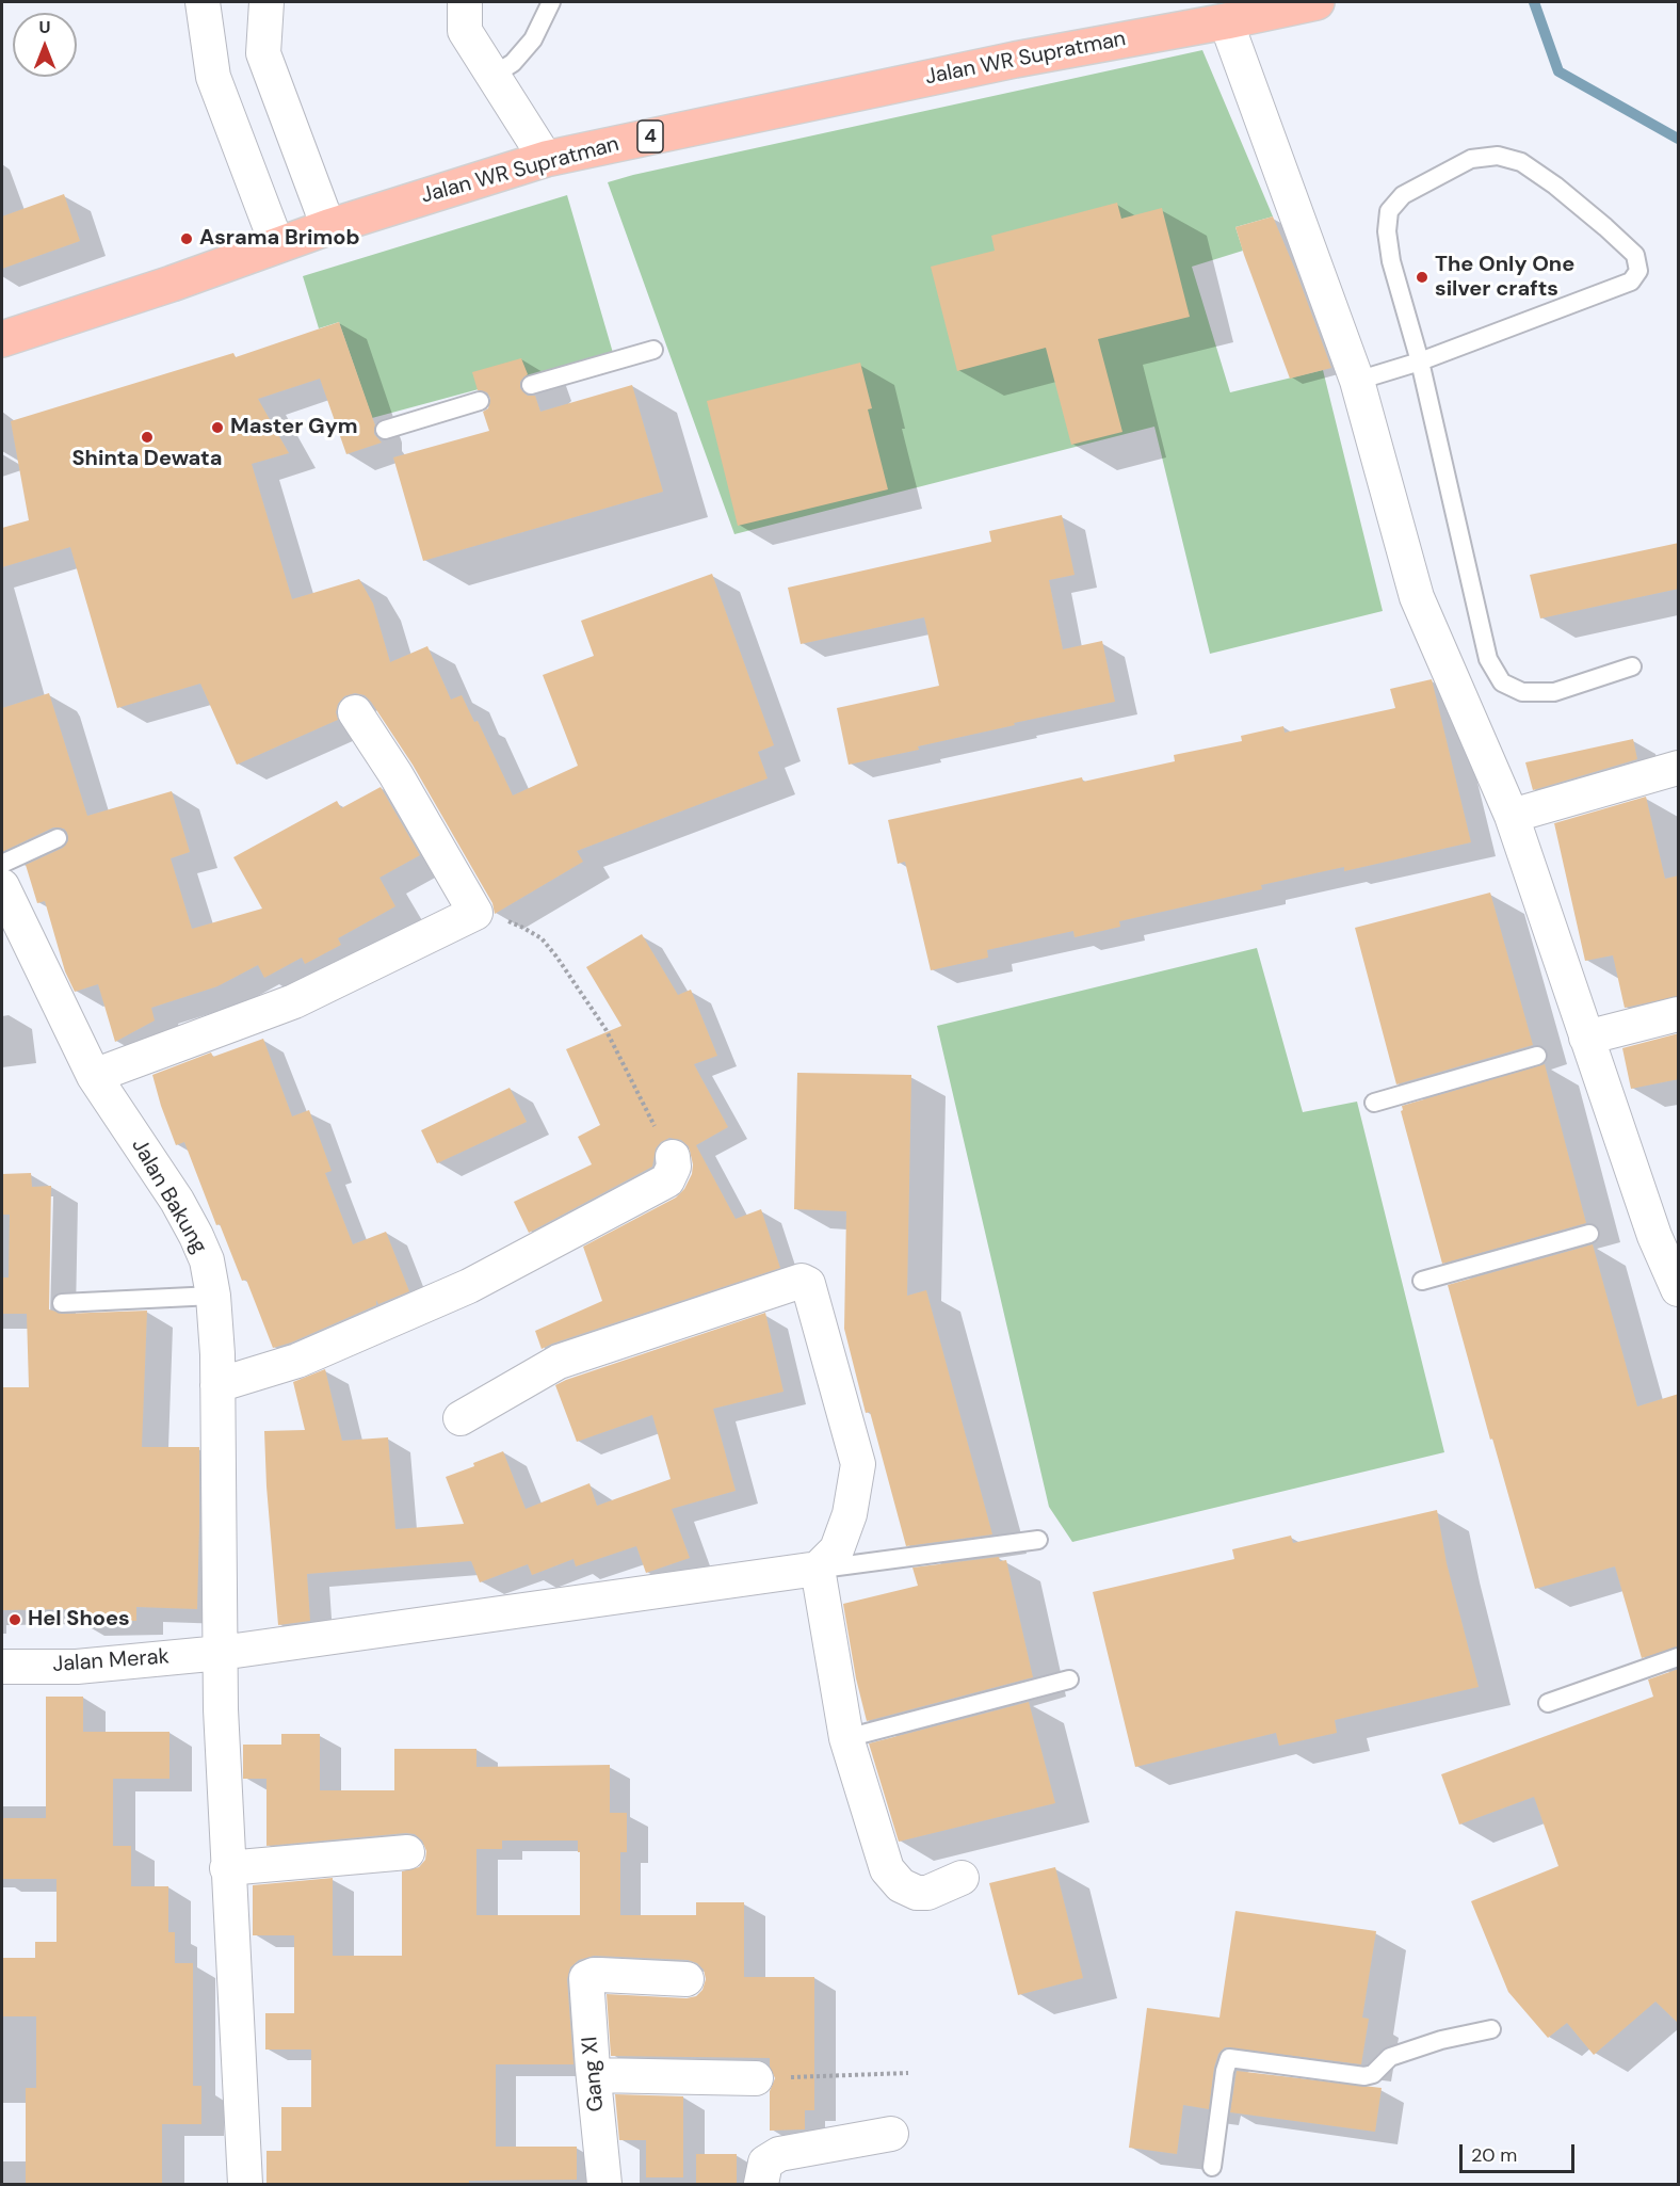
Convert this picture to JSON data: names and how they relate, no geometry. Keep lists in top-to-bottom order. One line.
{"streets":{"highway":["Jalan WR Supratman","4"],"street":["Jalan Bakung","Jalan Merak","Gang XI"]},"crossings":[["Jalan Bakung","Jalan Merak"]],"places":["Asrama Brimob","The Only One silver crafts","Master Gym","Shinta Dewata","Hel Shoes"],"scale_bar":"20 m","north":"top"}
